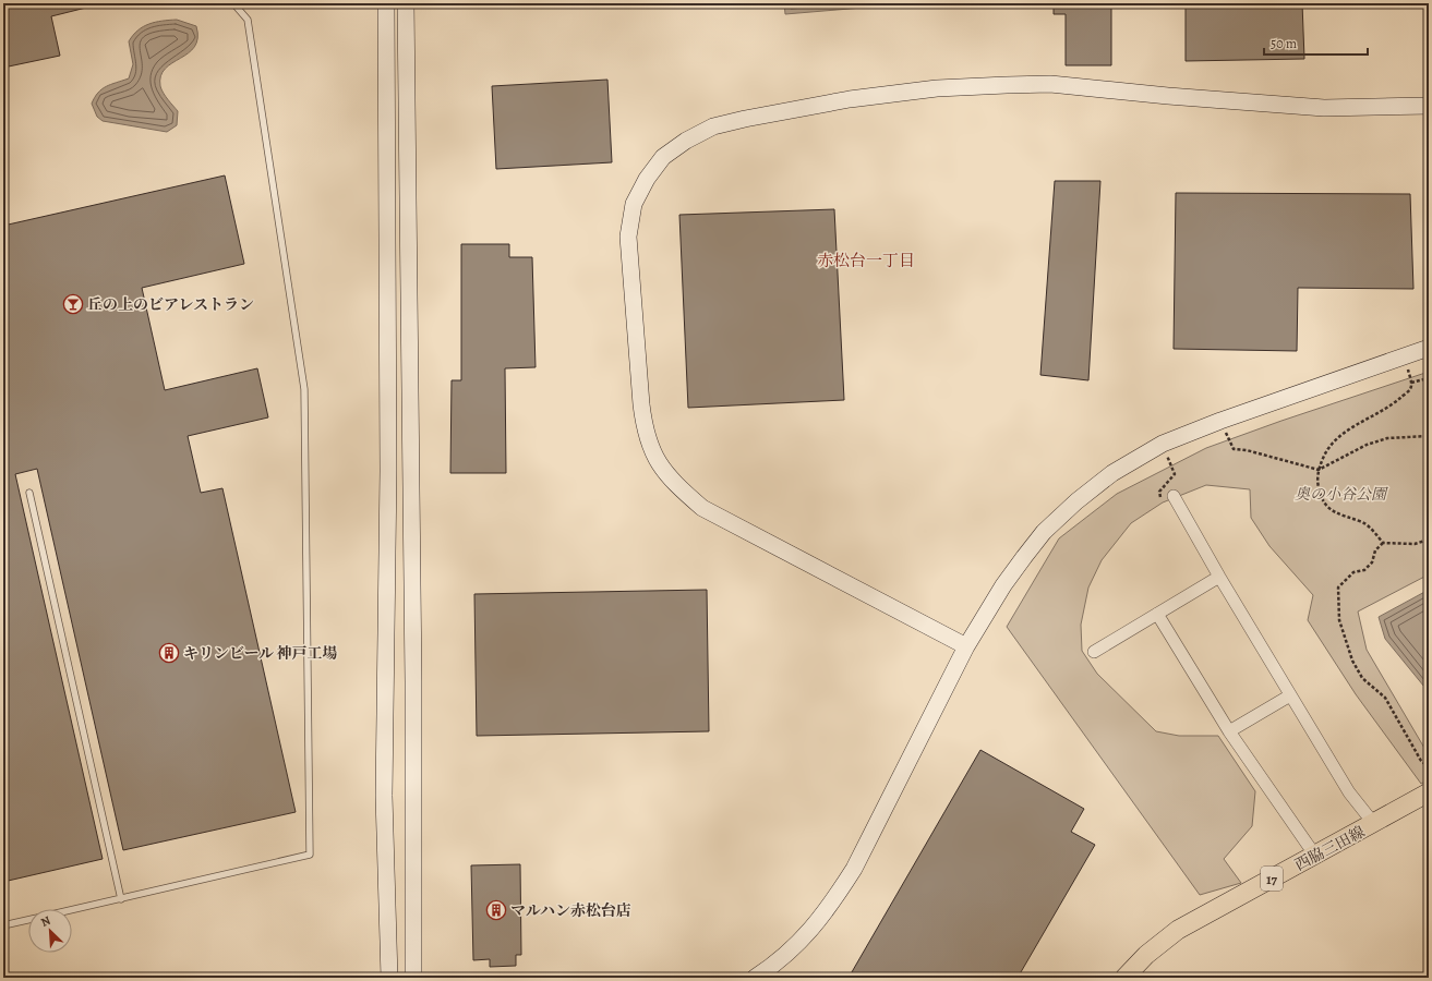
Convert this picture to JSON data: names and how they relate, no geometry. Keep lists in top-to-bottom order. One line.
{"streets":{"main road":["西脇三田線","17"]},"districts":["赤松台一丁目"],"parks":["奥の小谷公園"],"places":{"bar":["丘の上のビアレストラン"],"building":["キリンビール 神戸工場","マルハン赤松台店"]},"scale_bar":"50 m","north":"top left"}
